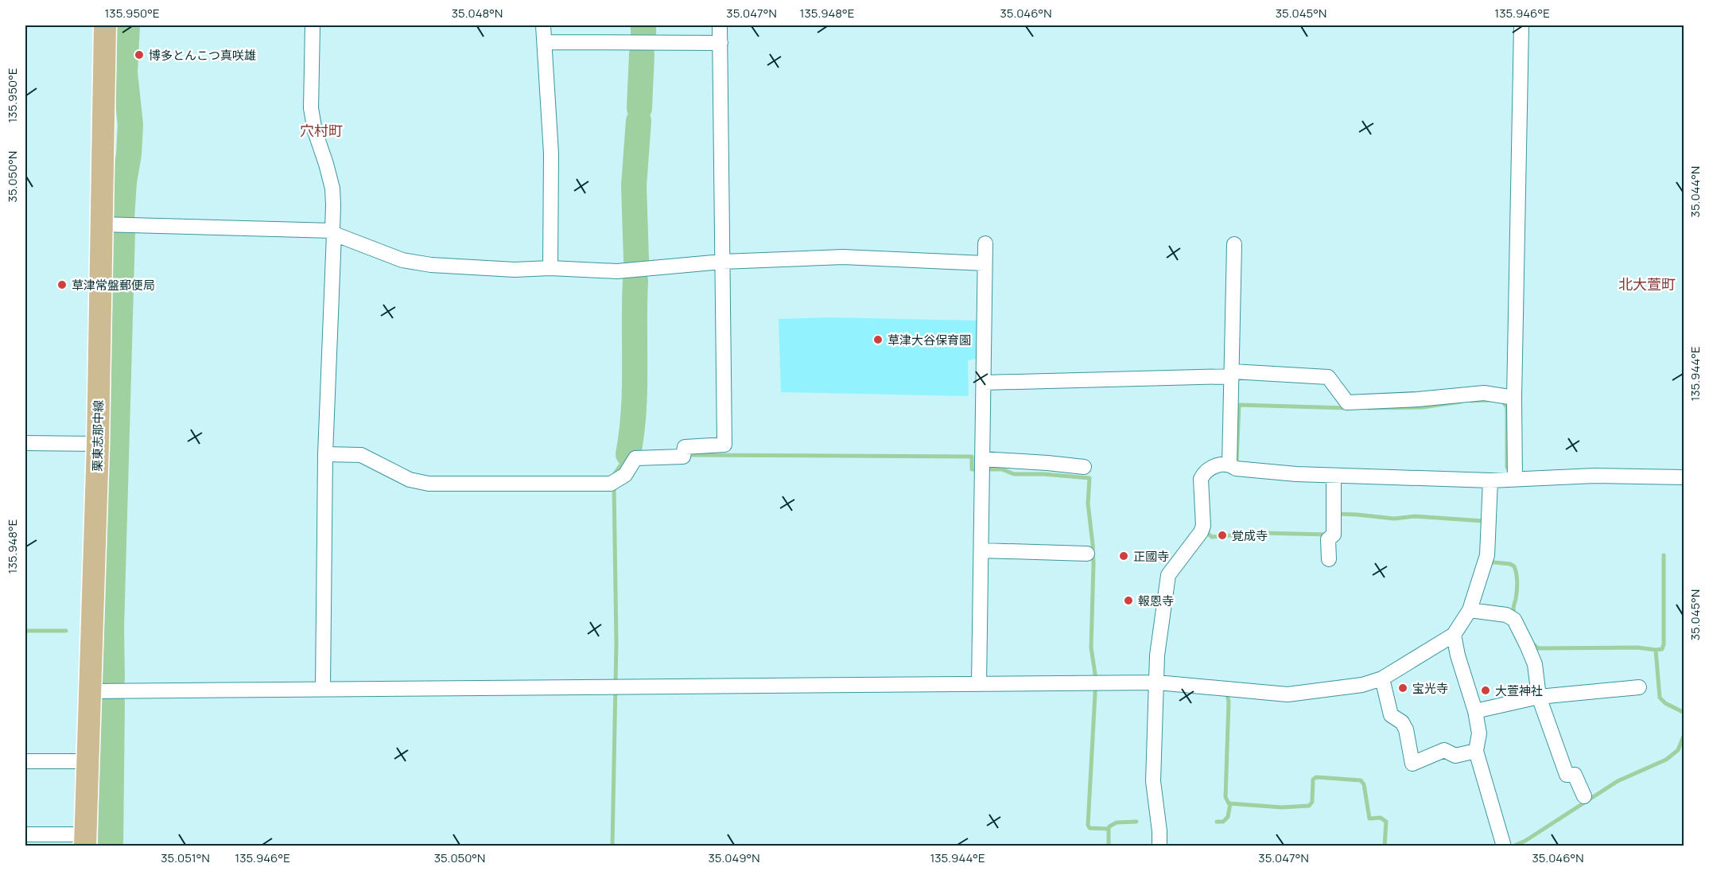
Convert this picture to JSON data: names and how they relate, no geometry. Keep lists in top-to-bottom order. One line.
{"streets":{"main road":["栗東志那中線"]},"districts":["穴村町","北大萱町"],"places":["博多とんこつ真咲雄","草津常盤郵便局","草津大谷保育園","覚成寺","正國寺","報恩寺","宝光寺","大萱神社"],"coordinates":["135.950°E","35.048°N","35.047°N","135.948°E","35.046°N","35.045°N","135.946°E","35.050°N","35.044°N","135.944°E","35.051°N","35.049°N"]}
